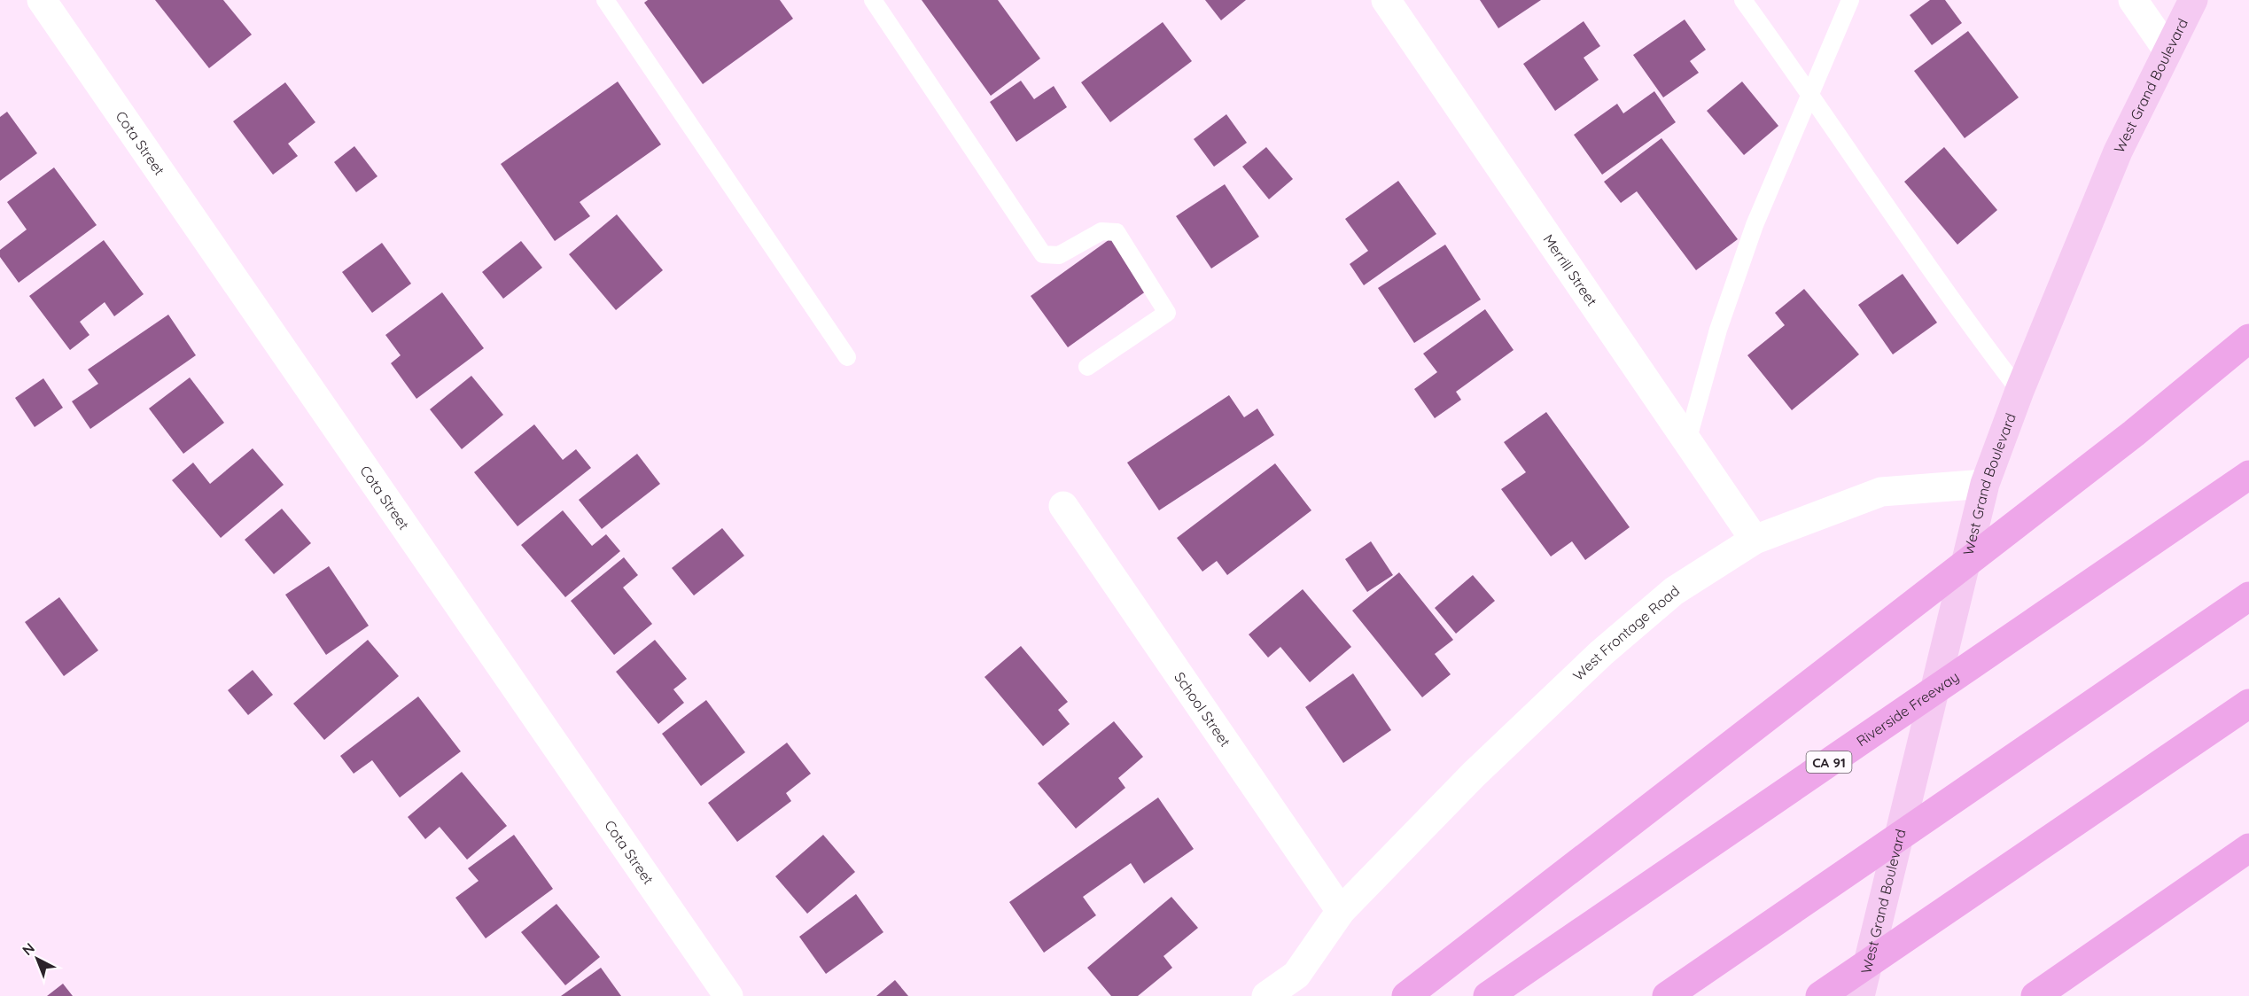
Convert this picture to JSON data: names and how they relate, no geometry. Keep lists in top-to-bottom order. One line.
{"streets":{"highway":["Riverside Freeway","CA 91"],"main road":["West Grand Boulevard"],"street":["Cota Street","Merrill Street","West Frontage Road","School Street"]},"crossings":[["West Grand Boulevard","West Frontage Road"],["Merrill Street","West Frontage Road"],["West Frontage Road","School Street"]],"north":"top left"}
